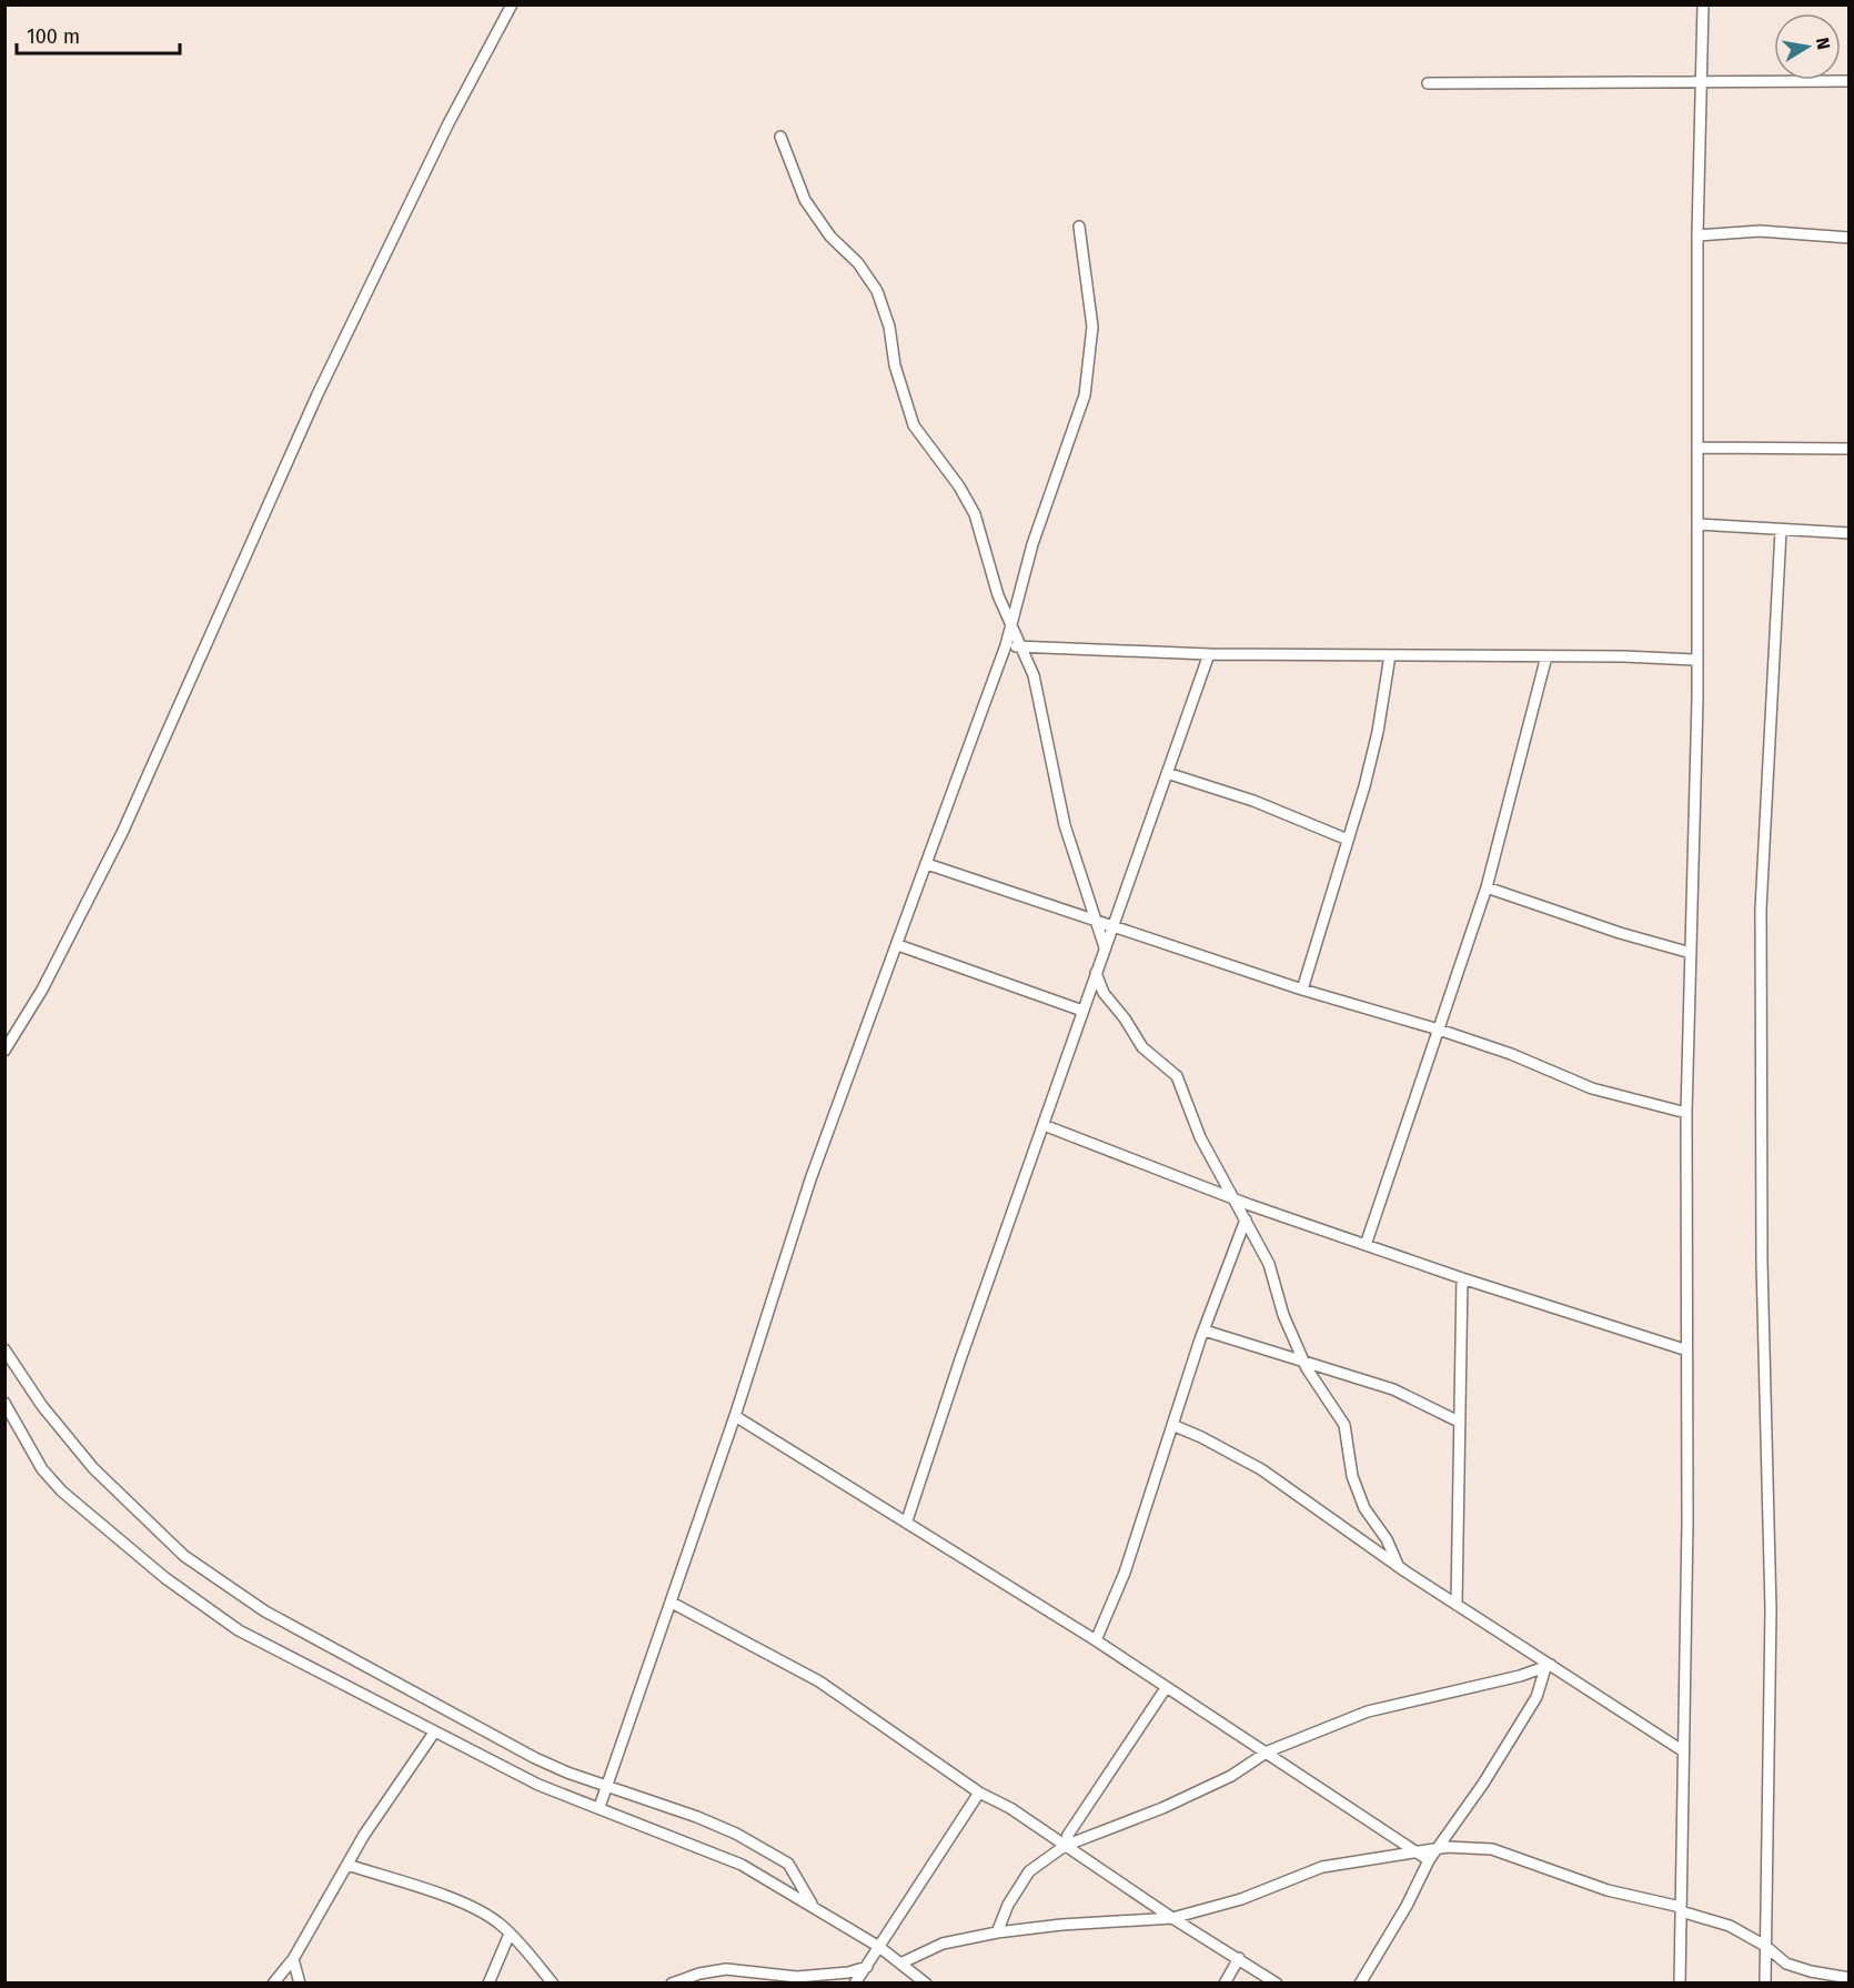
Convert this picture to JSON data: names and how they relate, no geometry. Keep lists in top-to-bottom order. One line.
{"scale_bar":"100 m","north":"right"}
